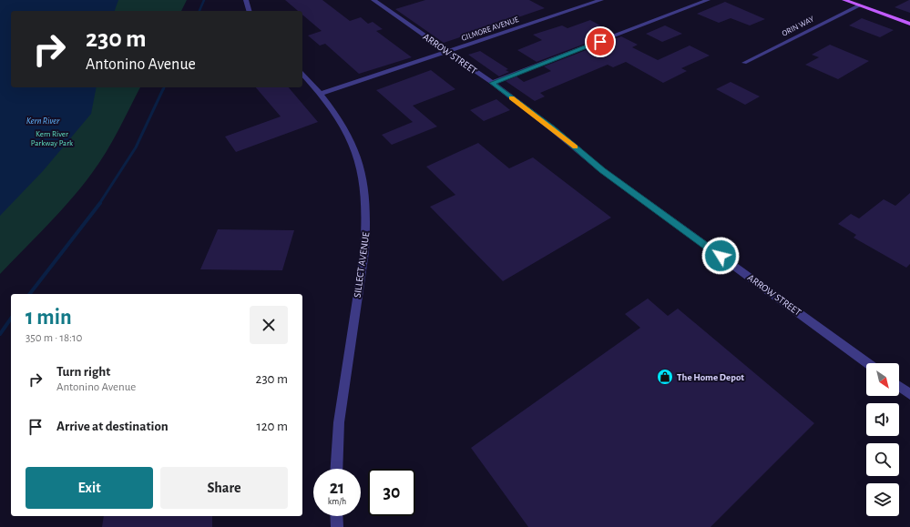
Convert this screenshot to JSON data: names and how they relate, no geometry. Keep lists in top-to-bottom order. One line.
{"streets":{"street":["ORIN WAY","GILMORE AVENUE","ARROW STREET","SILLECT AVENUE"]},"crossings":[["GILMORE AVENUE","ARROW STREET"],["GILMORE AVENUE","SILLECT AVENUE"]],"water":["Kern River"],"parks":["Kern River Parkway Park"],"places":{"shop":["The Home Depot"]},"north":"bottom right","page":{"turn":["230 m","Antonino Avenue"],"heading":["1 min","350 m · 18:10"],"list":[{"name":"Turn right","note":"Antonino Avenue","value":"230 m"},{"name":"Arrive at destination","value":"120 m"}],"buttons":["Exit","Share"],"speed":"21 km/h","limit":"30"}}
